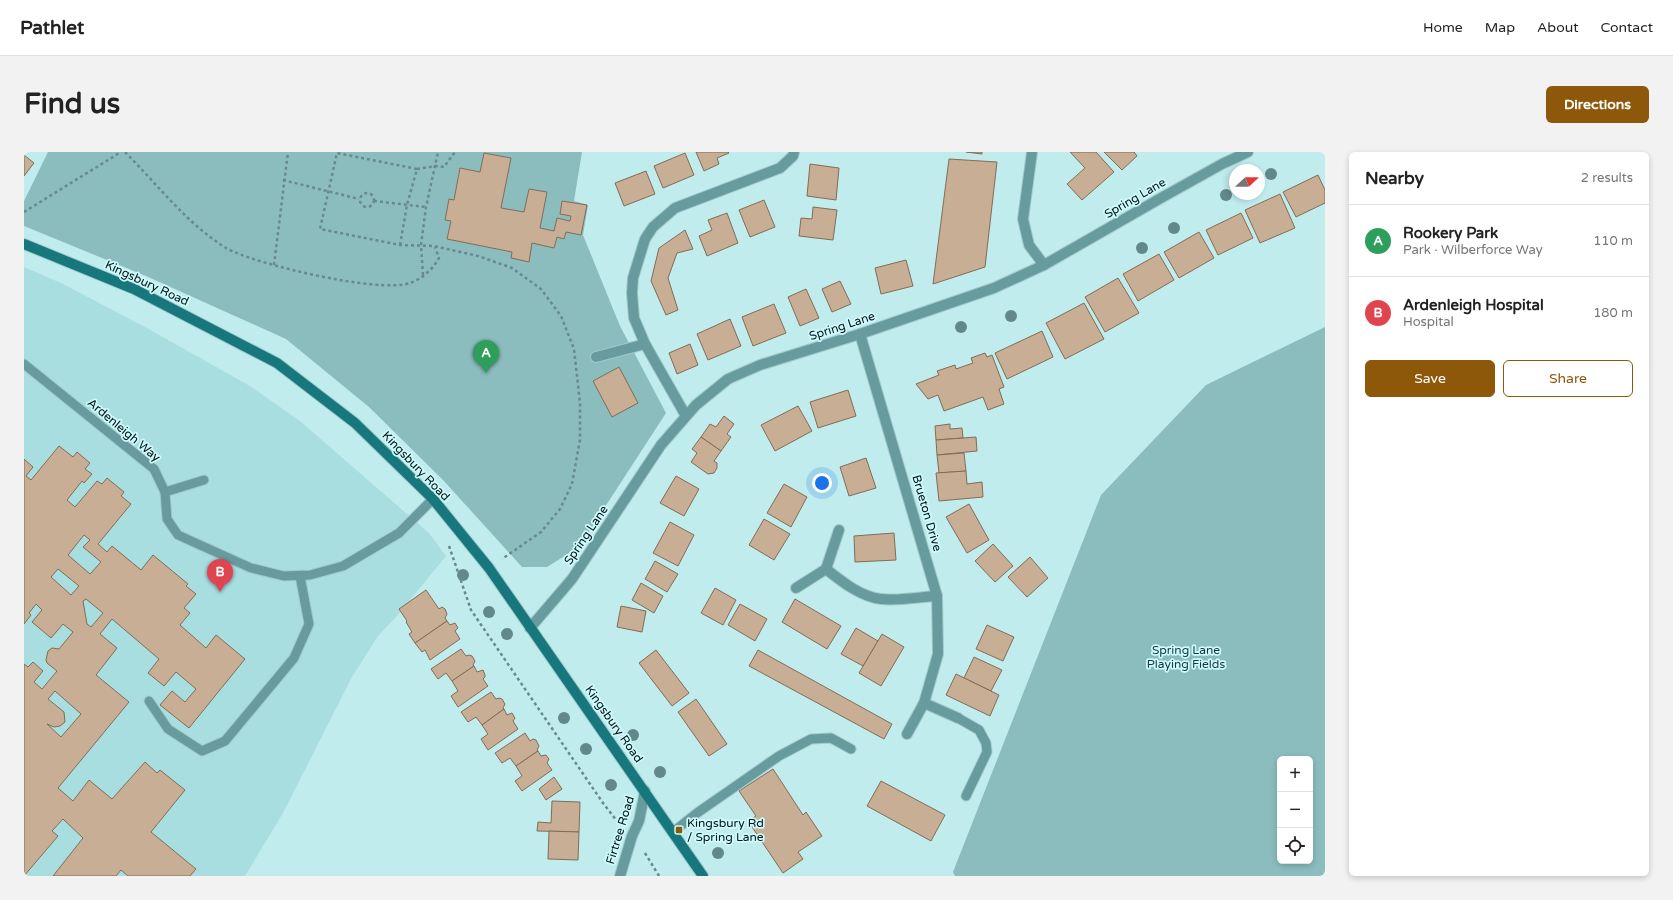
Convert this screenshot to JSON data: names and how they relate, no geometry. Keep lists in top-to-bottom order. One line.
{"streets":{"street":["Spring Lane","Kingsbury Road","Brueton Drive","Firtree Road"],"lane":["Ardenleigh Way"]},"crossings":[["Spring Lane","Kingsbury Road"],["Spring Lane","Brueton Drive"],["Kingsbury Road","Ardenleigh Way"],["Kingsbury Road","Firtree Road"]],"parks":["Spring Lane Playing Fields"],"places":{"transit":["Kingsbury Rd / Spring Lane"]},"north":"right","page":{"header":"Pathlet","nav":["Home","Map","About","Contact"],"buttons":["Directions",["Save","Share"]],"title":"Find us","heading":["Nearby","2 results"],"list":[{"mark":"A","name":"Rookery Park","note":"Park · Wilberforce Way","value":"110 m"},{"mark":"B","name":"Ardenleigh Hospital","note":"Hospital","value":"180 m"}],"pins":["A","B"],"map_buttons":["+","−"]}}
